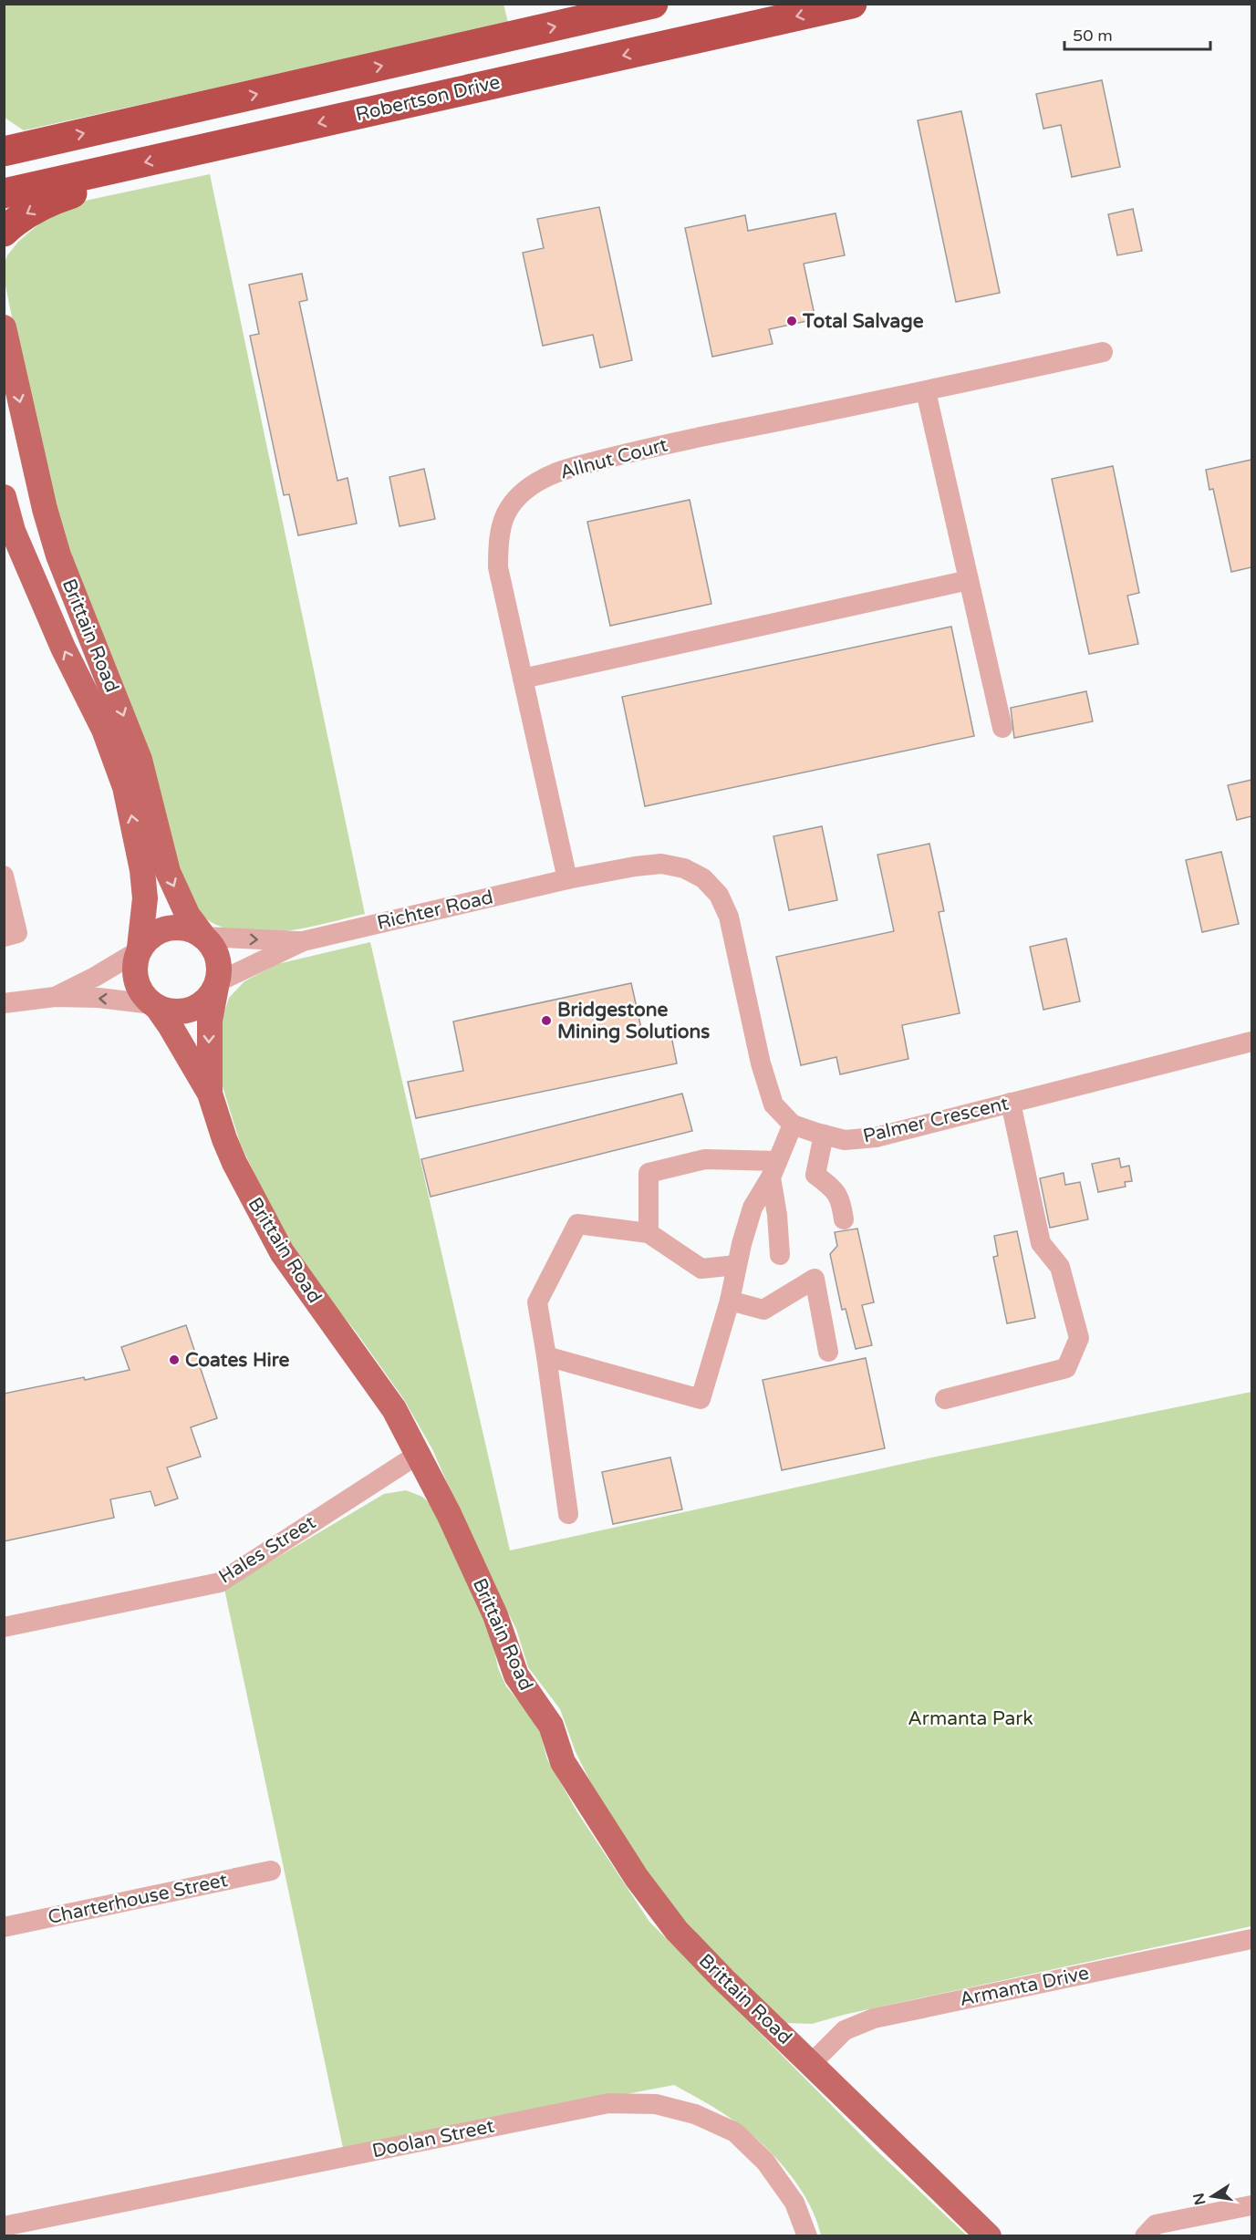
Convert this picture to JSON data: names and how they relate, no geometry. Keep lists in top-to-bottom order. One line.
{"streets":{"highway":["Robertson Drive"],"main road":["Brittain Road"],"street":["Allnut Court","Richter Road","Palmer Crescent","Hales Street","Charterhouse Street","Armanta Drive","Doolan Street"]},"crossings":[["Allnut Court","Richter Road"],["Allnut Court","Palmer Crescent"],["Brittain Road","Richter Road"],["Brittain Road","Hales Street"],["Brittain Road","Armanta Drive"],["Richter Road","Palmer Crescent"]],"parks":["Armanta Park"],"places":["Total Salvage","Bridgestone Mining Solutions","Coates Hire"],"scale_bar":"50 m","north":"left"}
